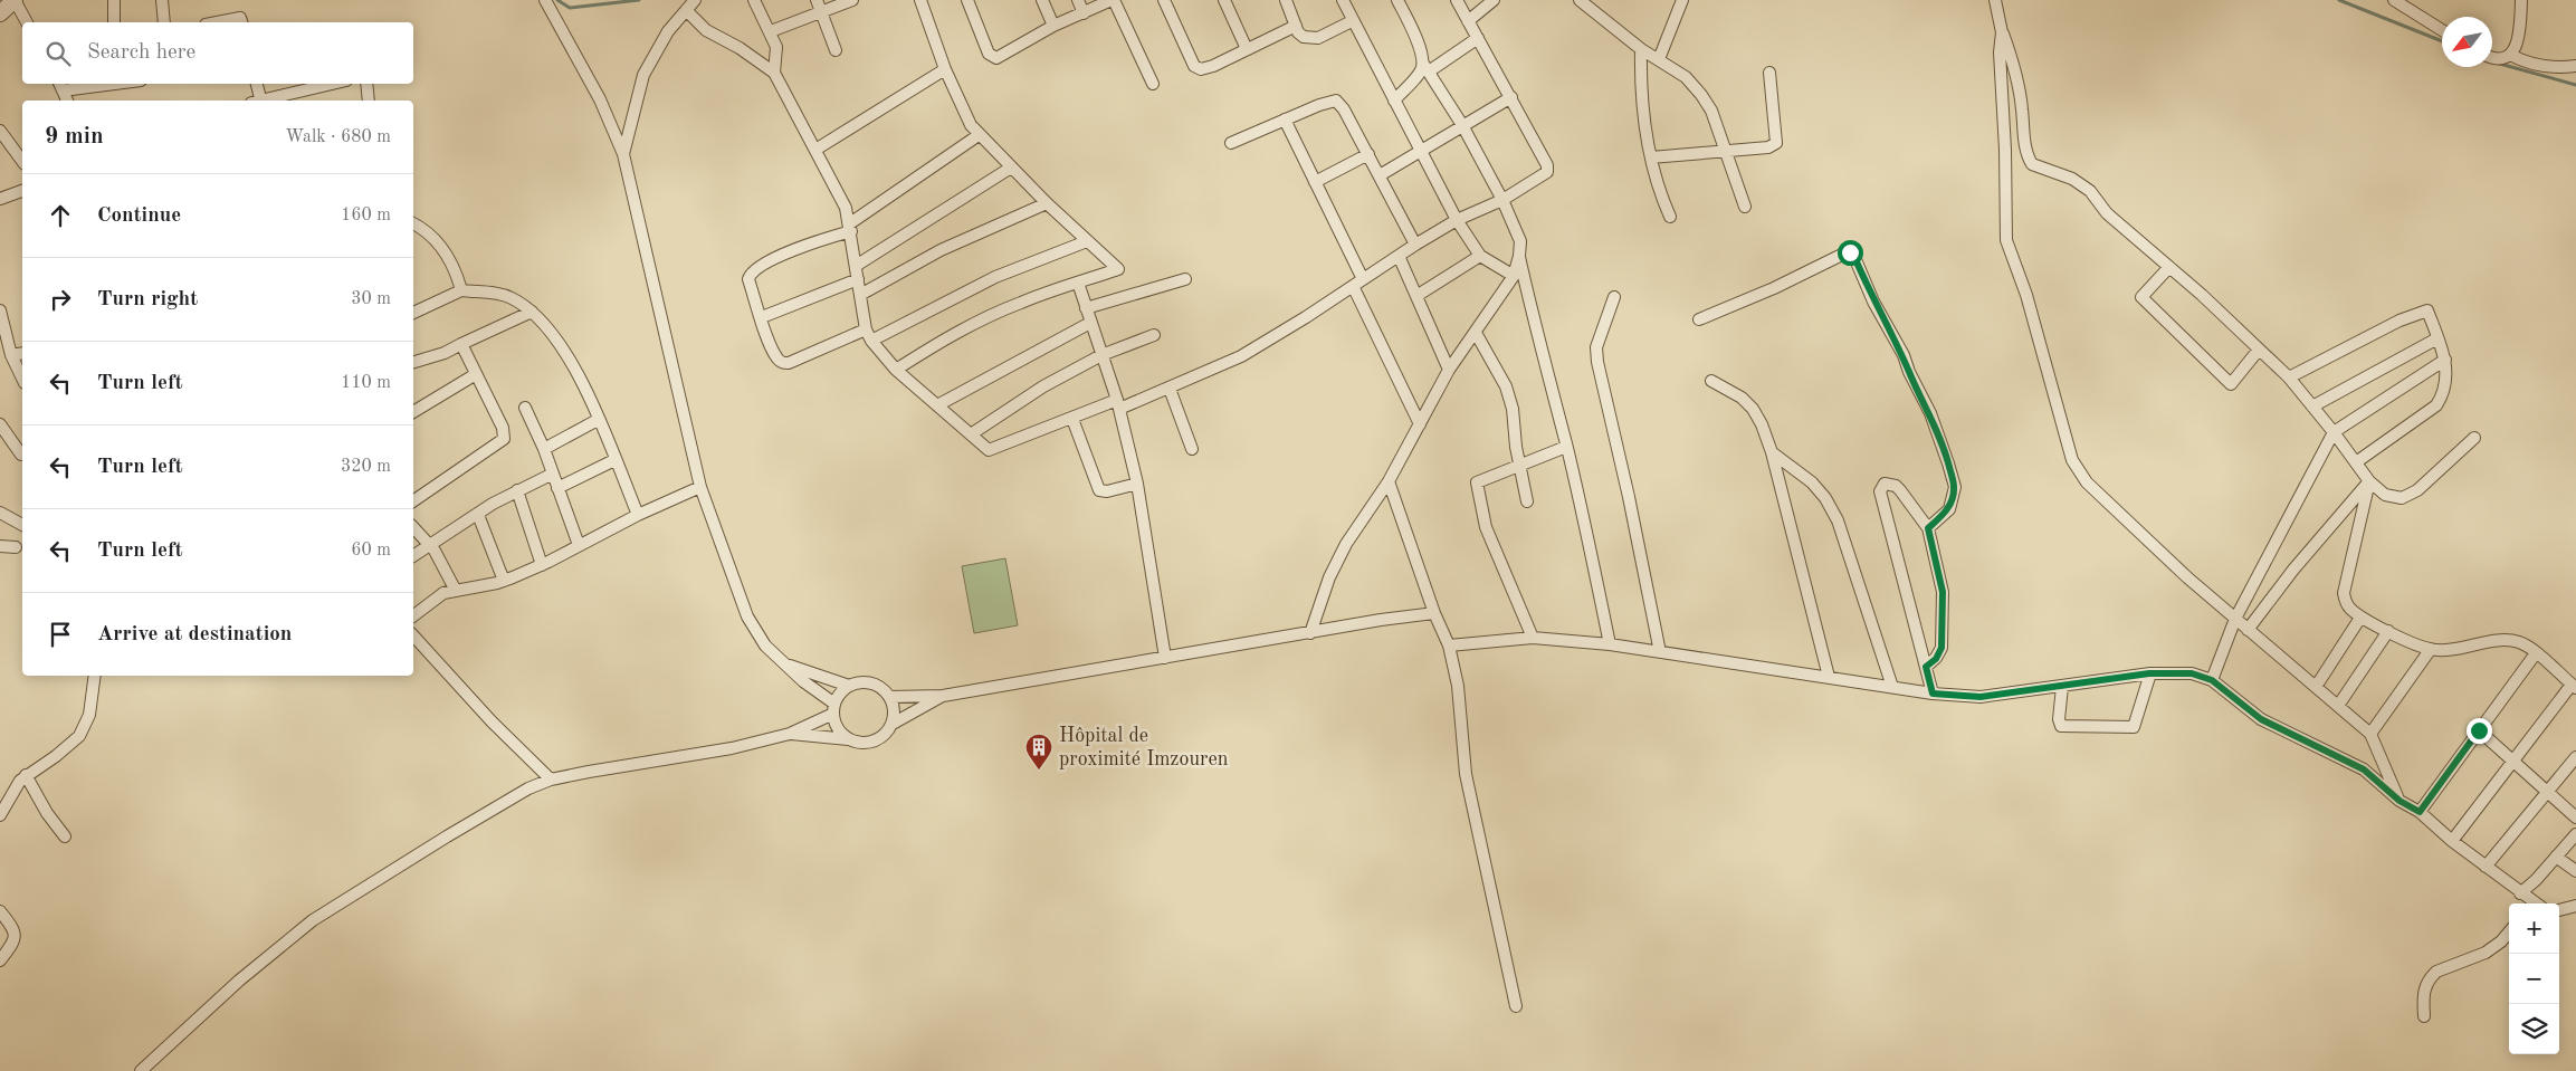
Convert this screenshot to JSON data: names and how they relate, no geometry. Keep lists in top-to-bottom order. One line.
{"places":{"building":["Hôpital de proximité Imzouren"]},"north":"bottom left","page":{"search":"Search here","heading":["9 min","Walk · 680 m"],"list":[["Continue","160 m"],["Turn right","30 m"],["Turn left","110 m"],["Turn left","320 m"],["Turn left","60 m"],"Arrive at destination"],"map_buttons":["+","−"]}}
